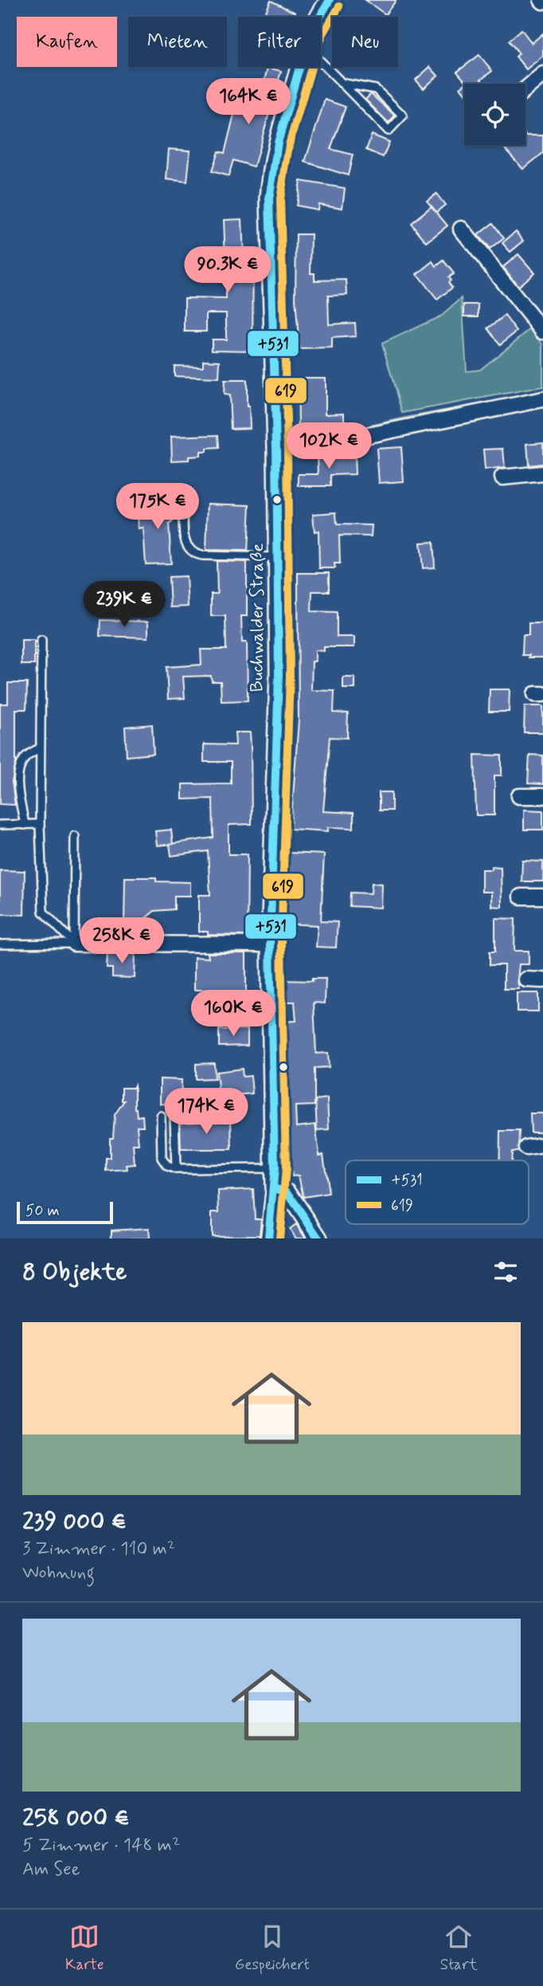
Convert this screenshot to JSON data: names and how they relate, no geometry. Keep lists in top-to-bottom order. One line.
{"streets":{"street":["Buchwalder Straße"]},"lines":["transit line +531","transit line 619"],"legend":["+531","619"],"scale_bar":"50 m","page":{"chip":["Kaufen","Mieten","Filter","Neu"],"price":["164K €","90.3K €","102K €","175K €","239K €","258K €","160K €","174K €"],"scale":"50 m","heading":"8 Objekte","list":[{"name":"239 000 €","note":"3 Zimmer · 110 m² · Wohnung"},{"name":"258 000 €","note":"5 Zimmer · 148 m² · Am See"}],"tabs":["Karte","Gespeichert","Start"]}}
